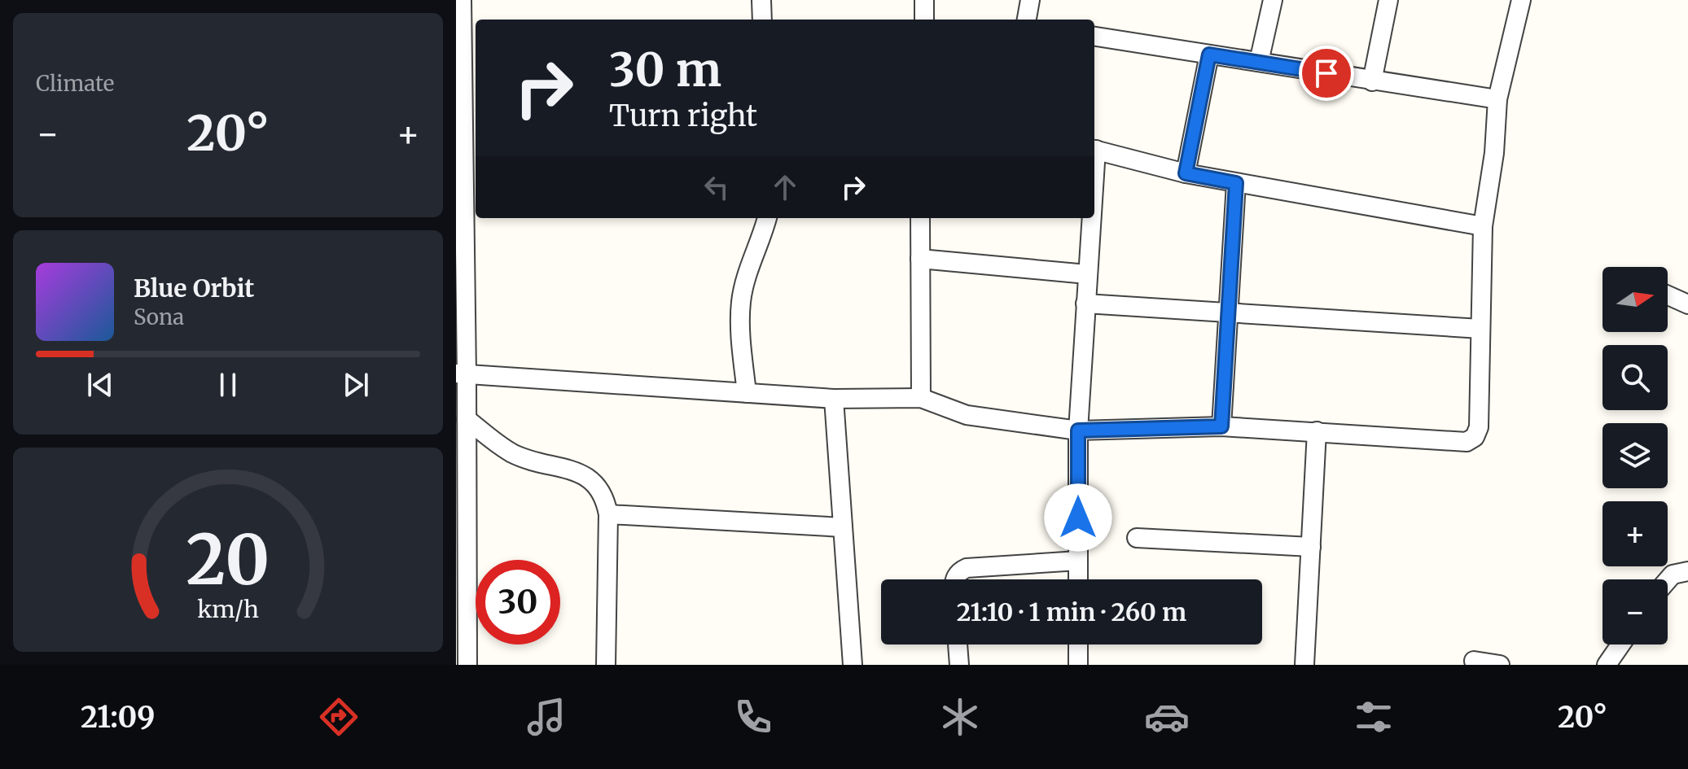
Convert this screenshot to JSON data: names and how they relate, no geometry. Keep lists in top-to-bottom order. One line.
{"north":"right","page":{"tile":"Climate","turn":["30 m","Turn right"],"heat":["−","20°","+"],"song":["Blue Orbit","Sona"],"map_buttons":["+","−"],"limit":"30","trip":"21:10 · 1 min · 260 m","tabs":["21:09","20°"],"gauge":["20","km/h"]}}
